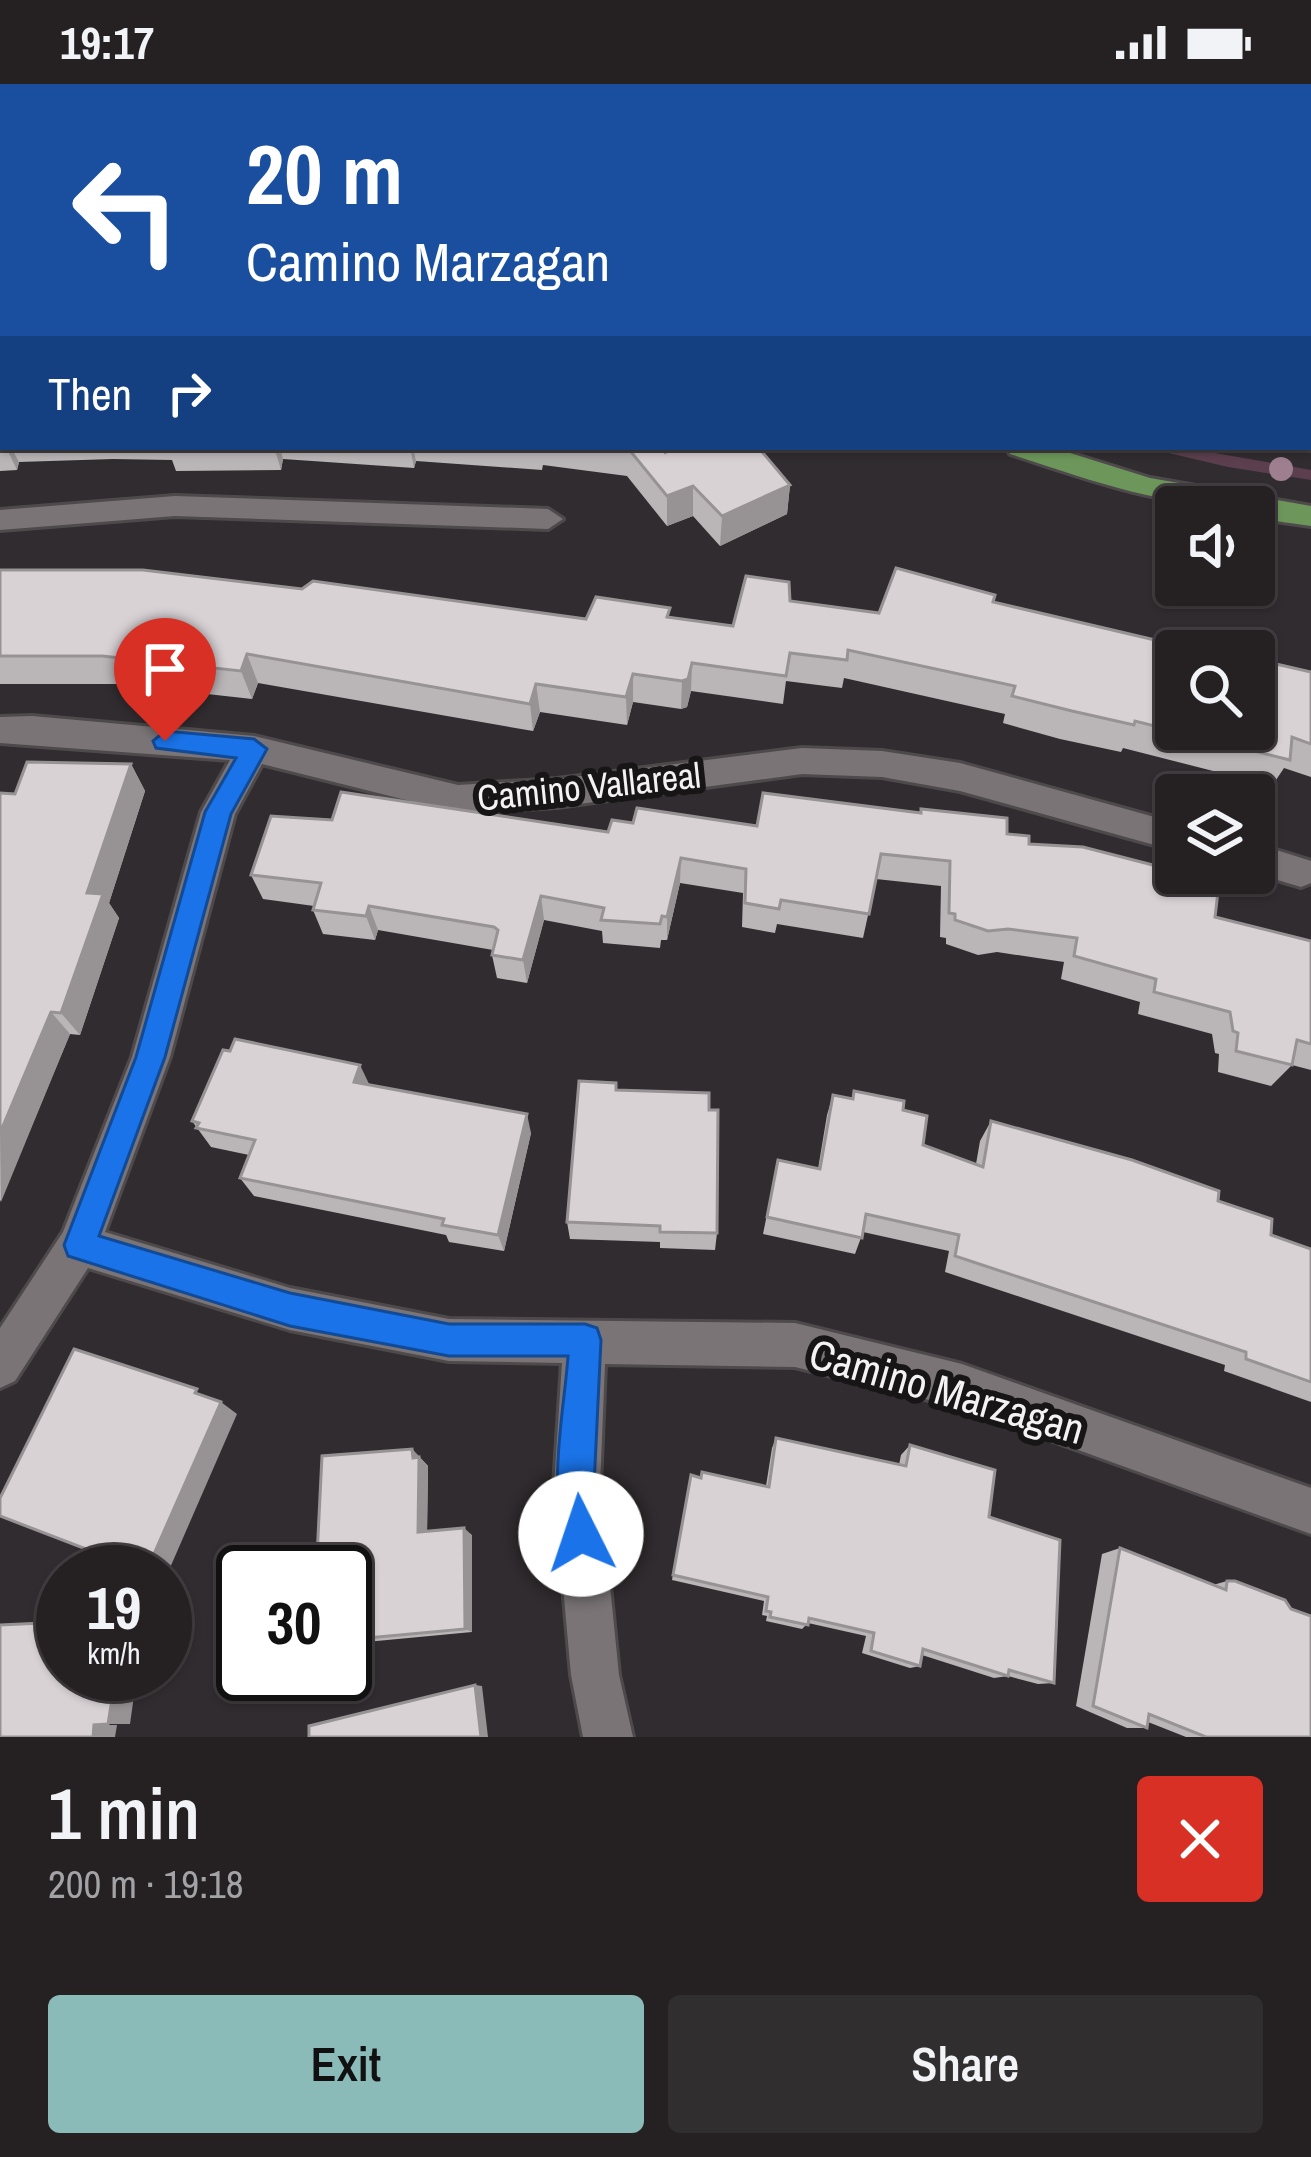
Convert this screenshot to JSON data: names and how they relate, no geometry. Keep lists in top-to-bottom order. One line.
{"streets":{"street":["Camino Vallareal","Camino Marzagan"]},"page":{"status":"19:17","turn":["20 m","Camino Marzagan"],"then":"Then","speed":"19 km/h","limit":"30","heading":["1 min","200 m · 19:18"],"buttons":["Exit","Share"]}}
